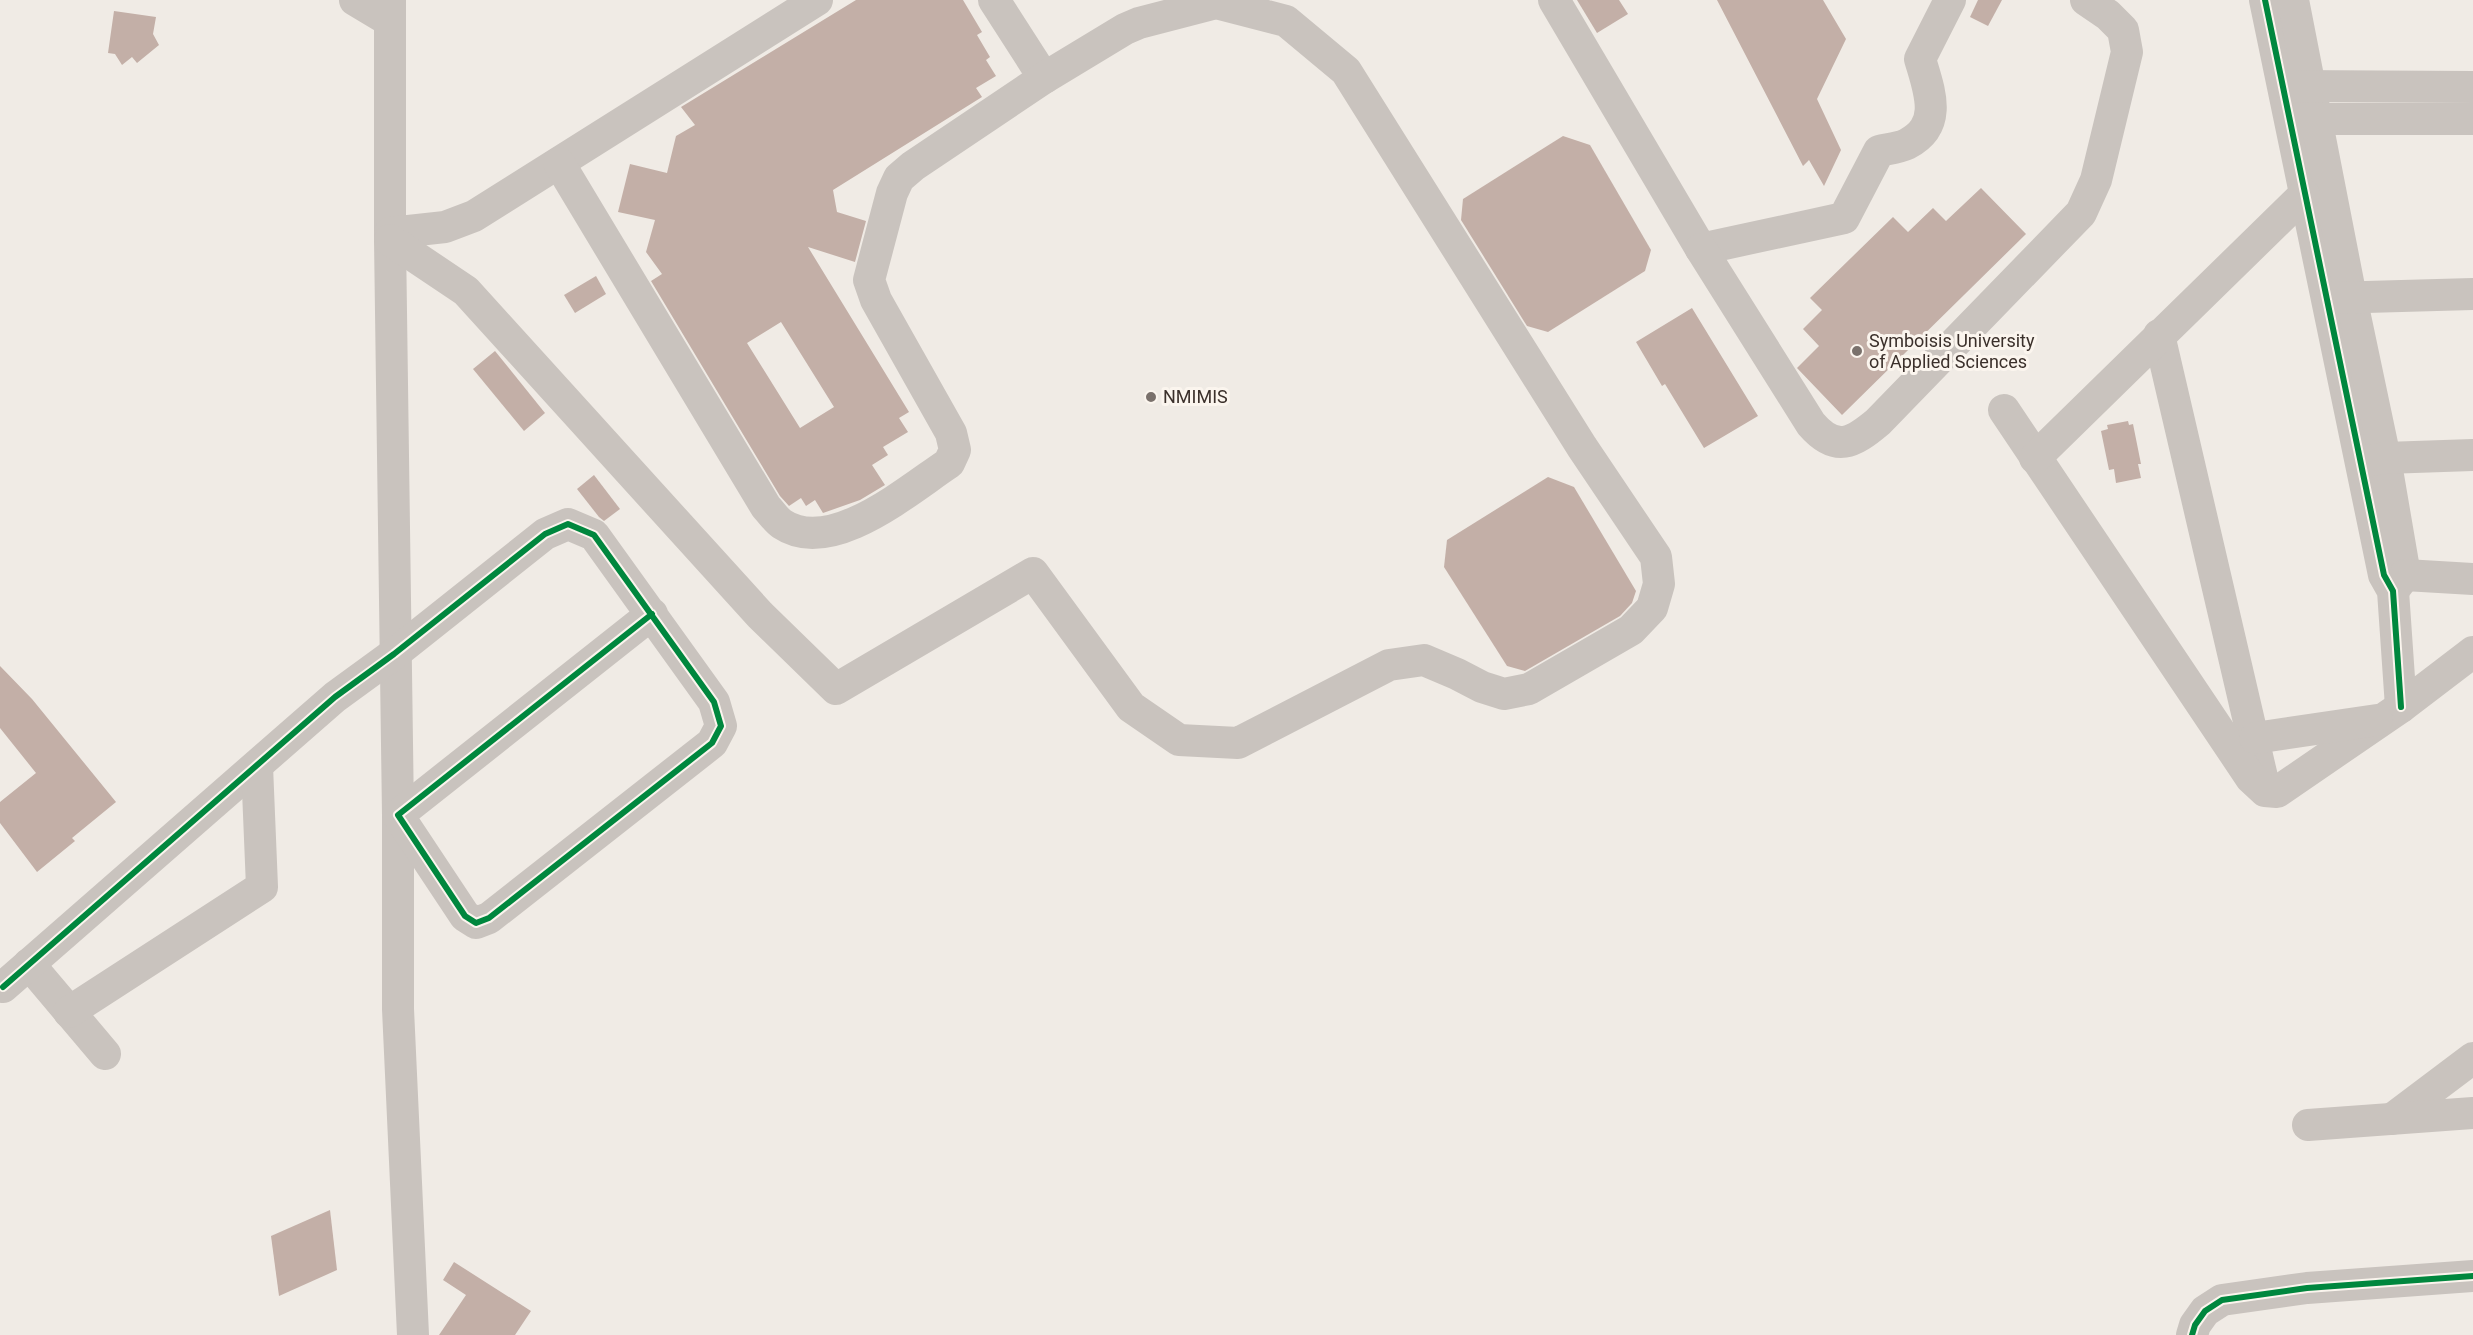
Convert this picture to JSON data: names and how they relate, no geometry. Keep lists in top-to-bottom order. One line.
{"places":["Symboisis University of Applied Sciences","NMIMIS"]}
